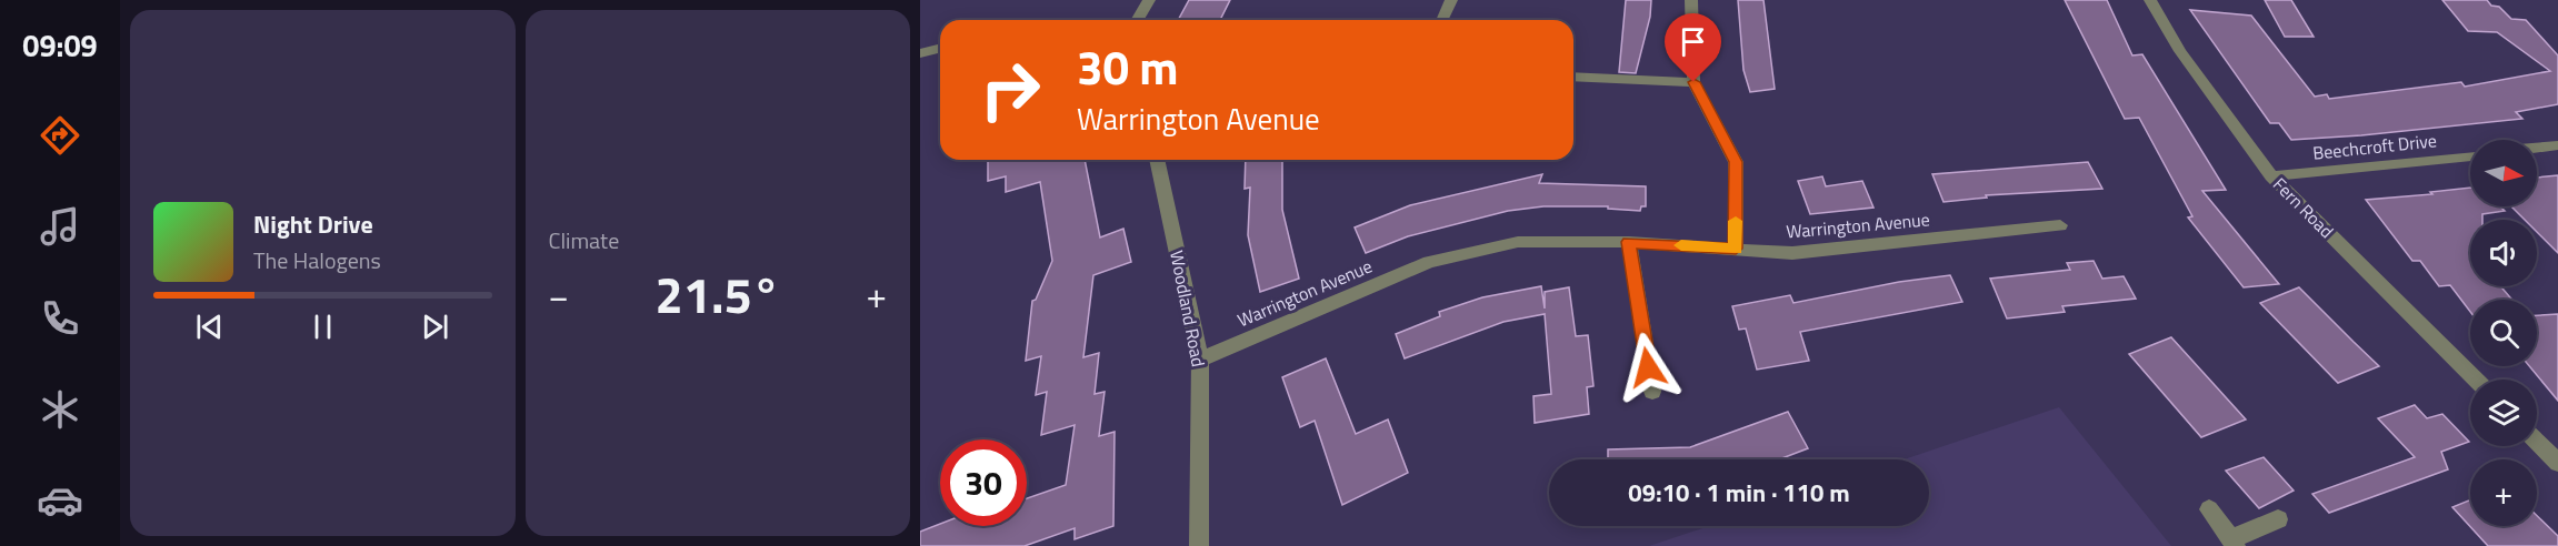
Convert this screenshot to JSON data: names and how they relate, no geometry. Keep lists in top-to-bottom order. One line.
{"streets":{"street":["Beechcroft Drive","Fern Road","Warrington Avenue","Woodland Road"]},"crossings":[["Beechcroft Drive","Fern Road"],["Warrington Avenue","Woodland Road"]],"north":"right","page":{"tabs":"09:09","tile":"Climate","turn":["30 m","Warrington Avenue"],"map_buttons":"+","song":["Night Drive","The Halogens"],"heat":["−","21.5°","+"],"limit":"30","trip":"09:10 · 1 min · 110 m"}}
